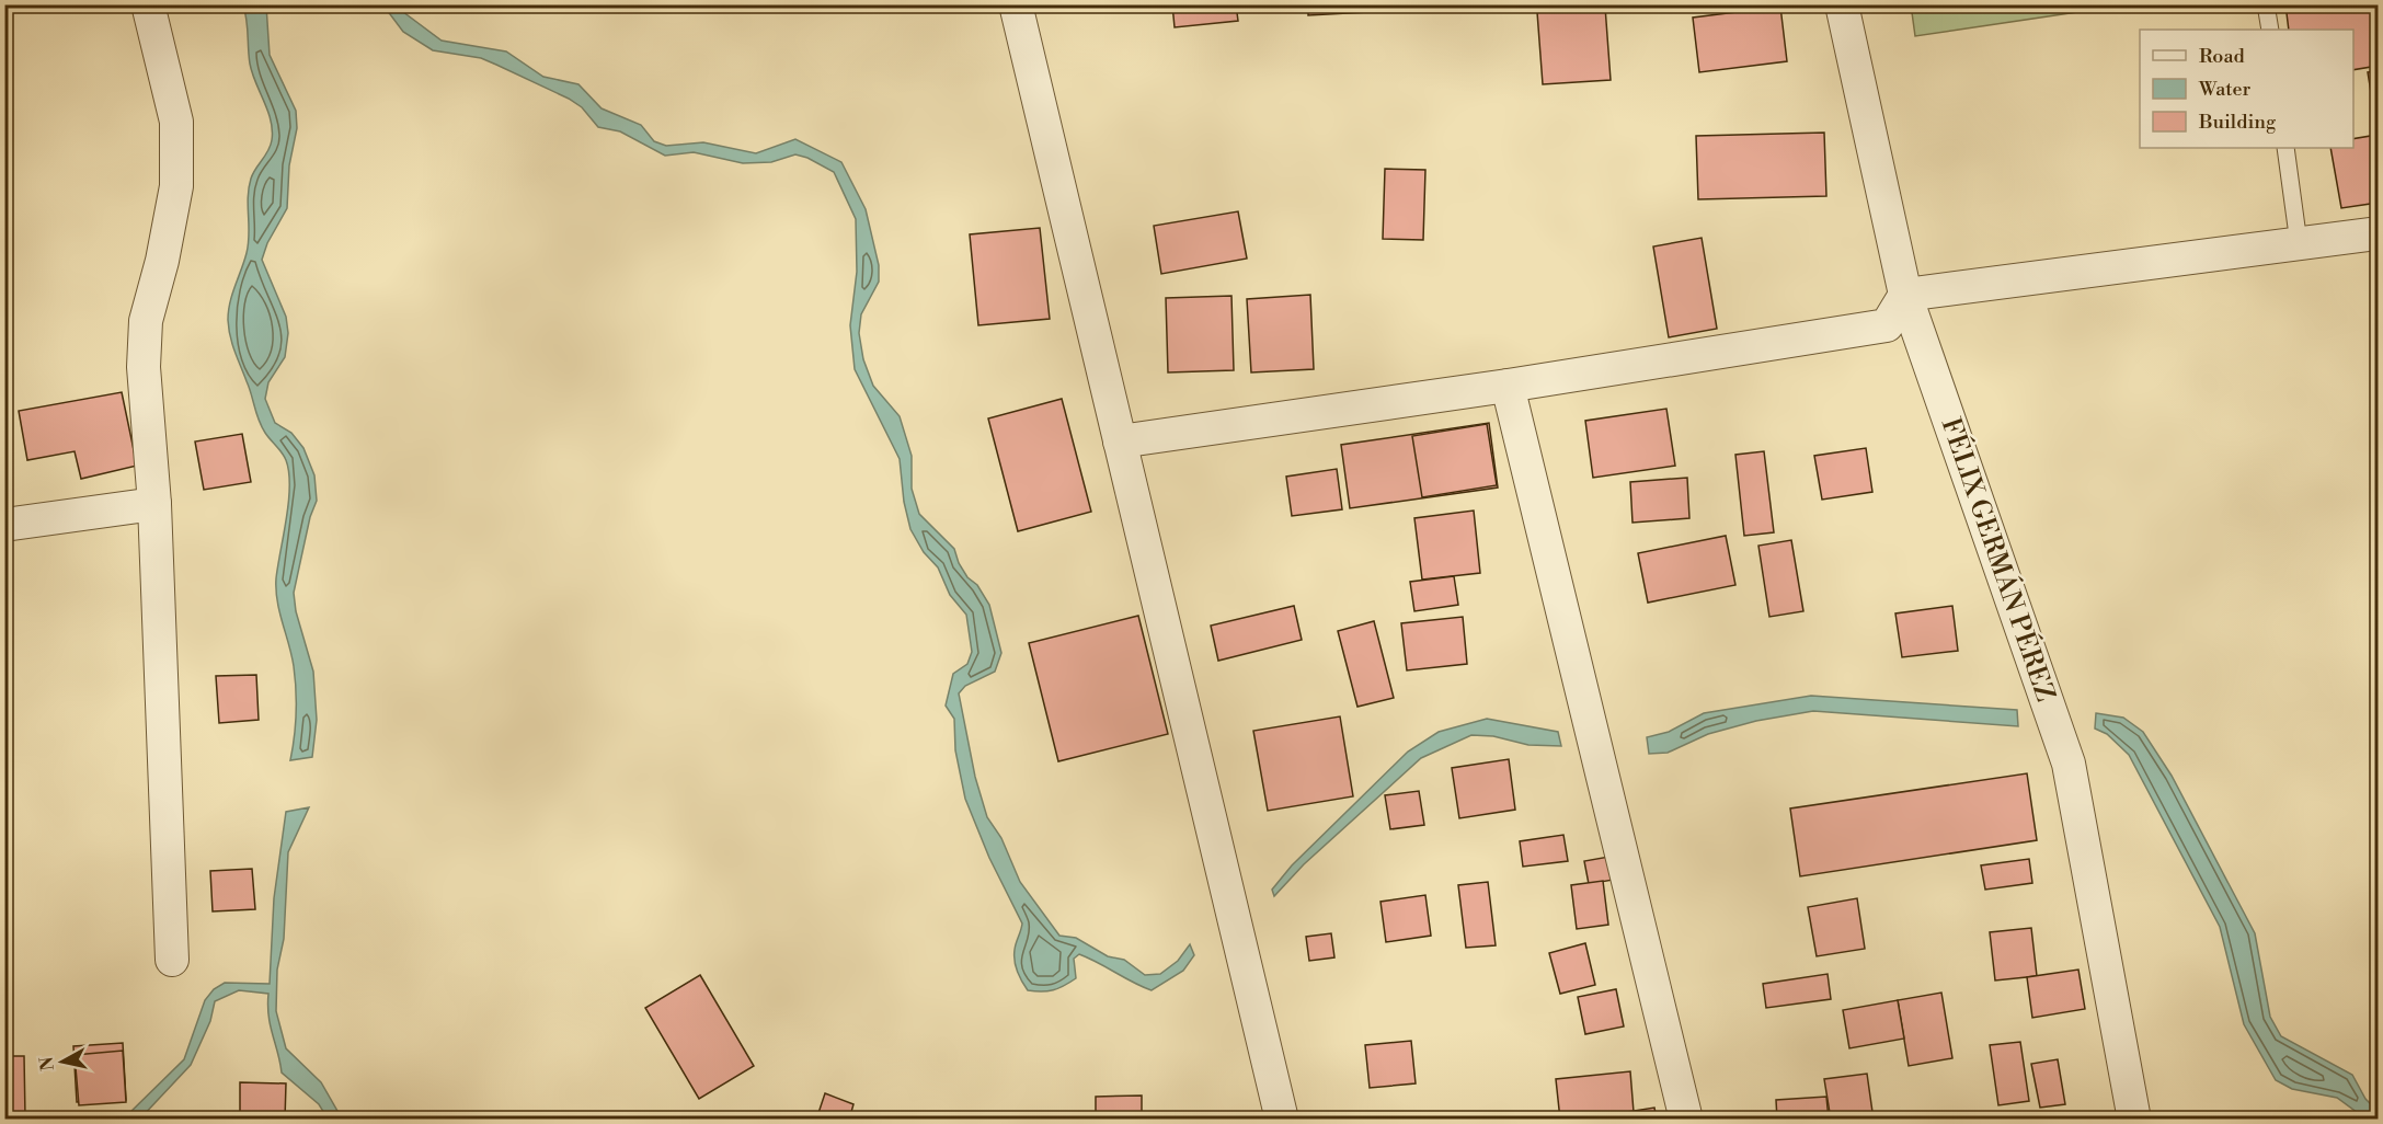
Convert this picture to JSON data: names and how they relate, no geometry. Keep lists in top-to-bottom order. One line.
{"streets":{"street":["FÉLIX GERMÁN PÉREZ"]},"legend":["Road","Water","Building"],"north":"left"}
